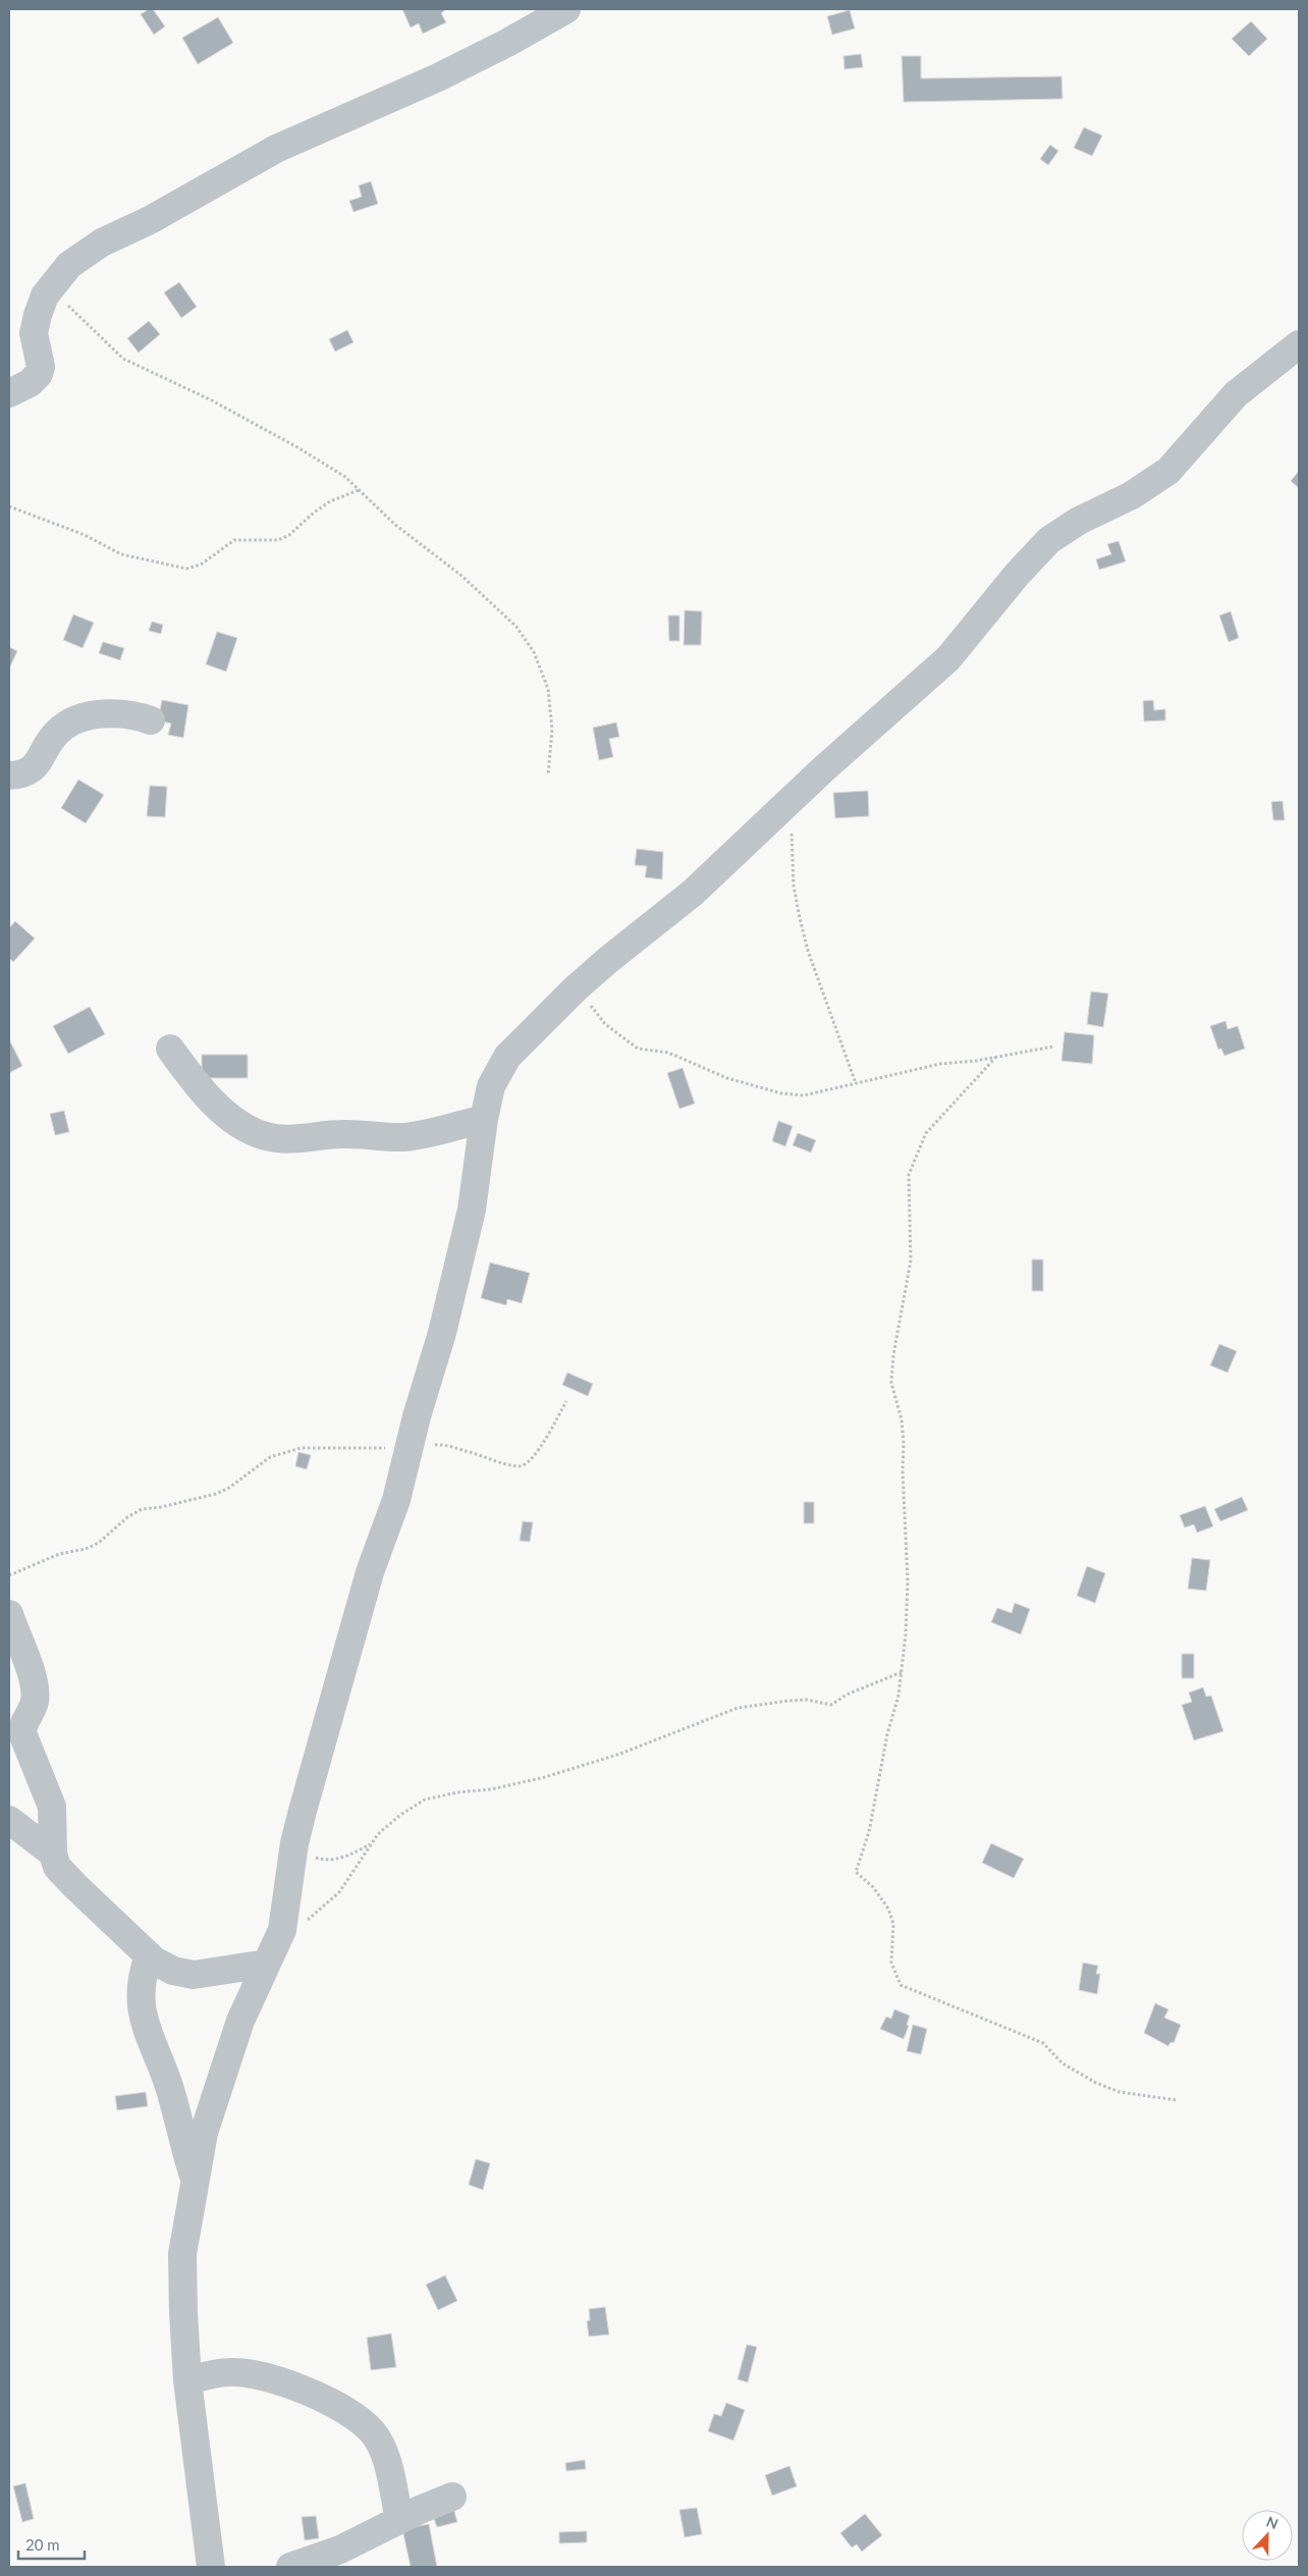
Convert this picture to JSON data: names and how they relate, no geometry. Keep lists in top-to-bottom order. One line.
{"scale_bar":"20 m","north":"top"}
